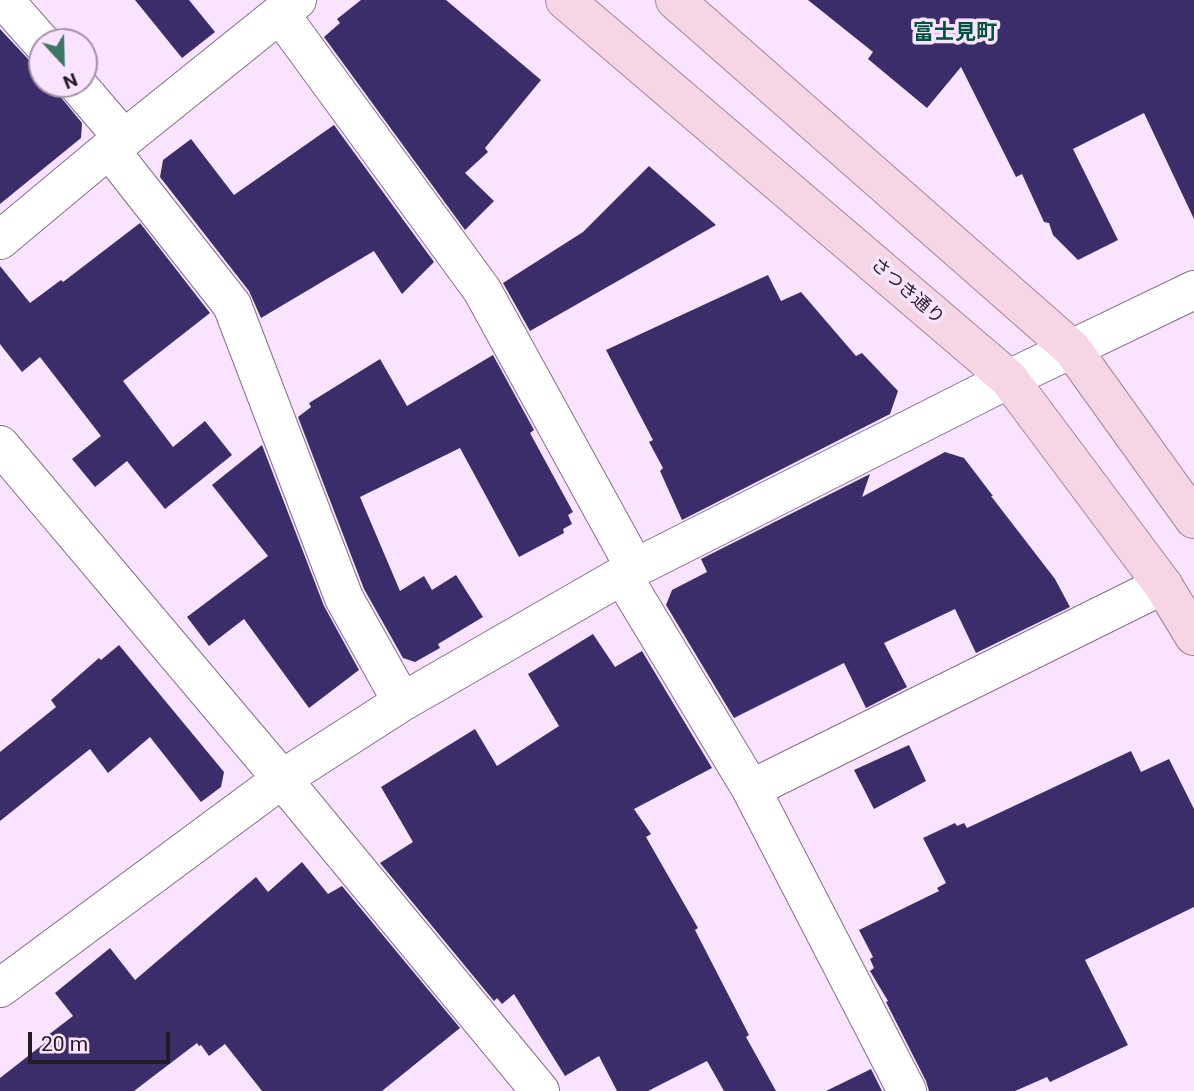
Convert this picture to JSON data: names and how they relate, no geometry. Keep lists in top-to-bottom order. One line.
{"streets":{"main road":["さつき通り"]},"districts":["富士見町"],"scale_bar":"20 m","north":"bottom"}
